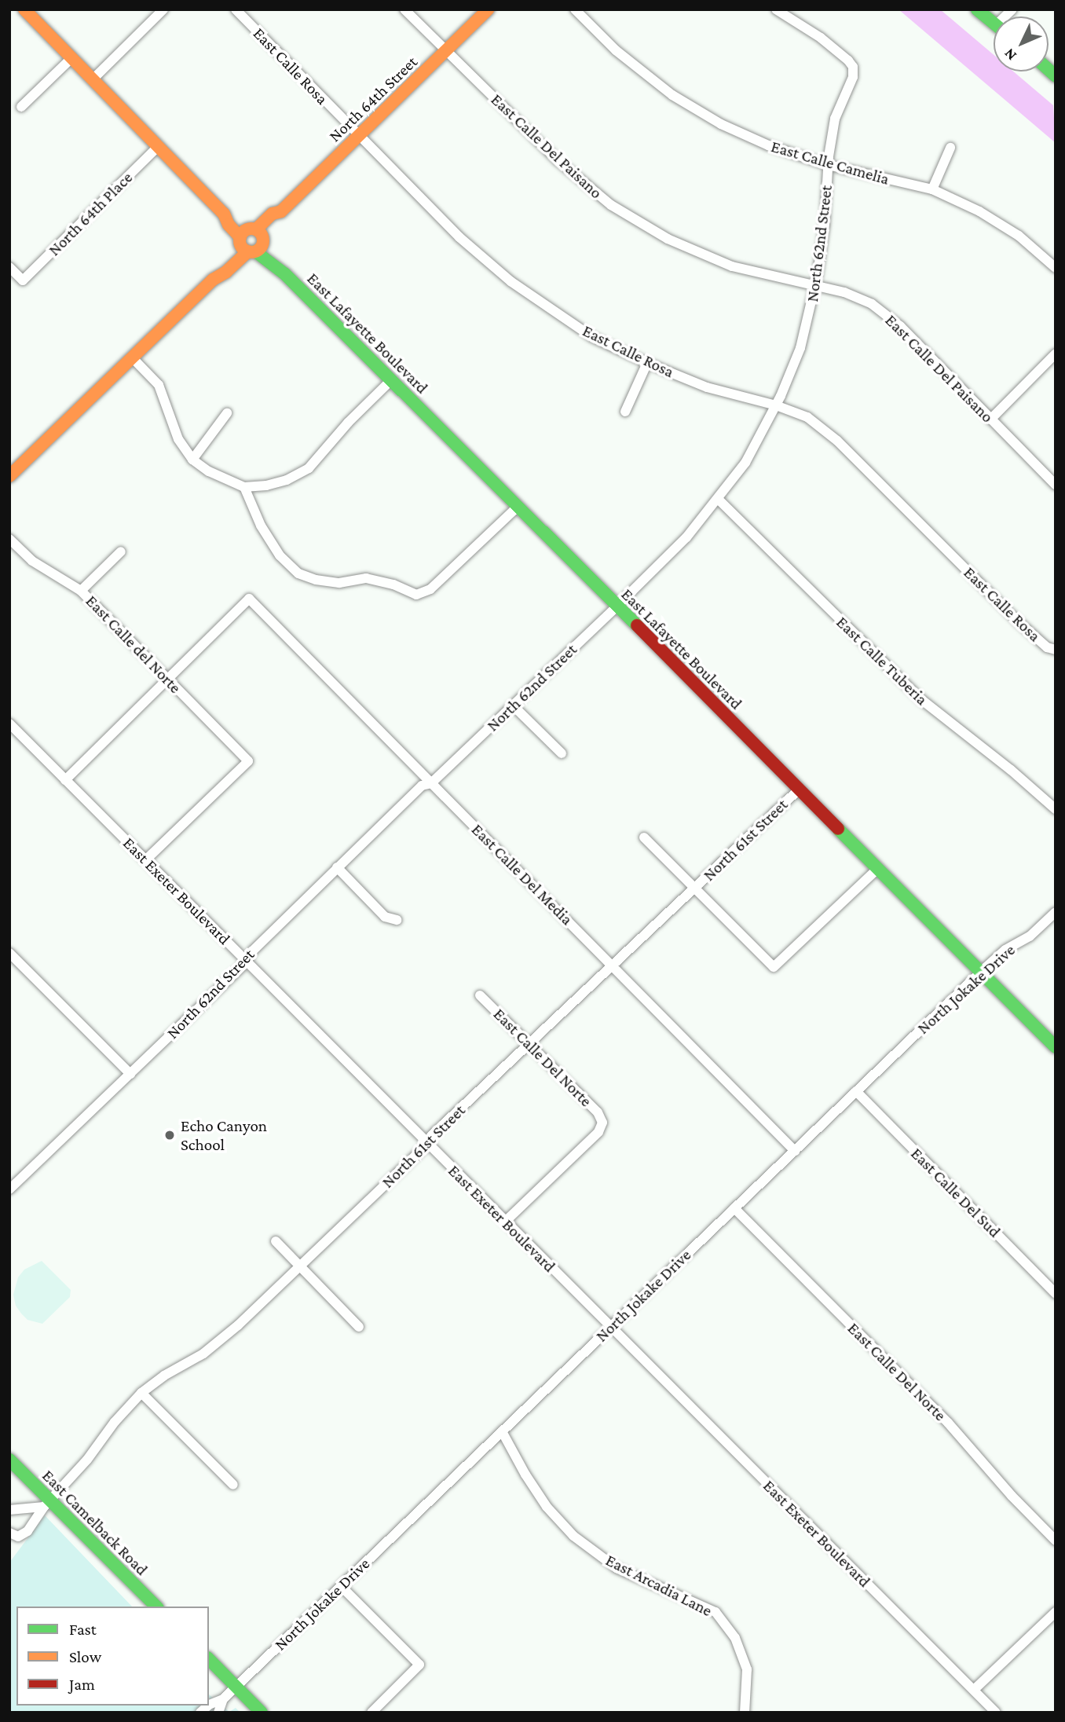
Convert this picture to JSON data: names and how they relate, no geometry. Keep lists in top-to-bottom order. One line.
{"streets":{"street":["East Calle Rosa","North 64th Street","East Calle Del Paisano","East Calle Camelia","North 64th Place","North 62nd Street","East Lafayette Boulevard","East Calle del Norte","East Calle Tuberia","North 61st Street","East Calle Del Media","East Exeter Boulevard","North Jokake Drive","East Calle Del Norte","East Calle Del Sud","East Camelback Road","East Arcadia Lane"]},"crossings":[["East Calle Rosa","North 64th Street"],["East Calle Rosa","North 62nd Street"],["North 64th Street","East Calle Del Paisano"],["North 64th Street","East Lafayette Boulevard"],["East Calle Del Paisano","North 62nd Street"],["East Calle Camelia","North 62nd Street"],["North 64th Place","East Lafayette Boulevard"],["North 62nd Street","East Lafayette Boulevard"],["North 62nd Street","East Calle Tuberia"],["North 62nd Street","East Calle Del Media"],["North 62nd Street","East Exeter Boulevard"],["East Lafayette Boulevard","North 61st Street"],["East Lafayette Boulevard","North Jokake Drive"],["East Calle del Norte","East Calle Del Media"],["East Calle del Norte","East Exeter Boulevard"],["North 61st Street","East Calle Del Media"],["North 61st Street","East Exeter Boulevard"],["North 61st Street","East Calle Del Norte"],["North 61st Street","East Camelback Road"],["East Calle Del Media","North Jokake Drive"],["East Exeter Boulevard","North Jokake Drive"],["East Exeter Boulevard","East Calle Del Norte"],["North Jokake Drive","East Calle Del Norte"],["North Jokake Drive","East Calle Del Sud"],["North Jokake Drive","East Arcadia Lane"]],"places":["Echo Canyon School"],"legend":["Fast","Slow","Jam"],"north":"bottom left"}
